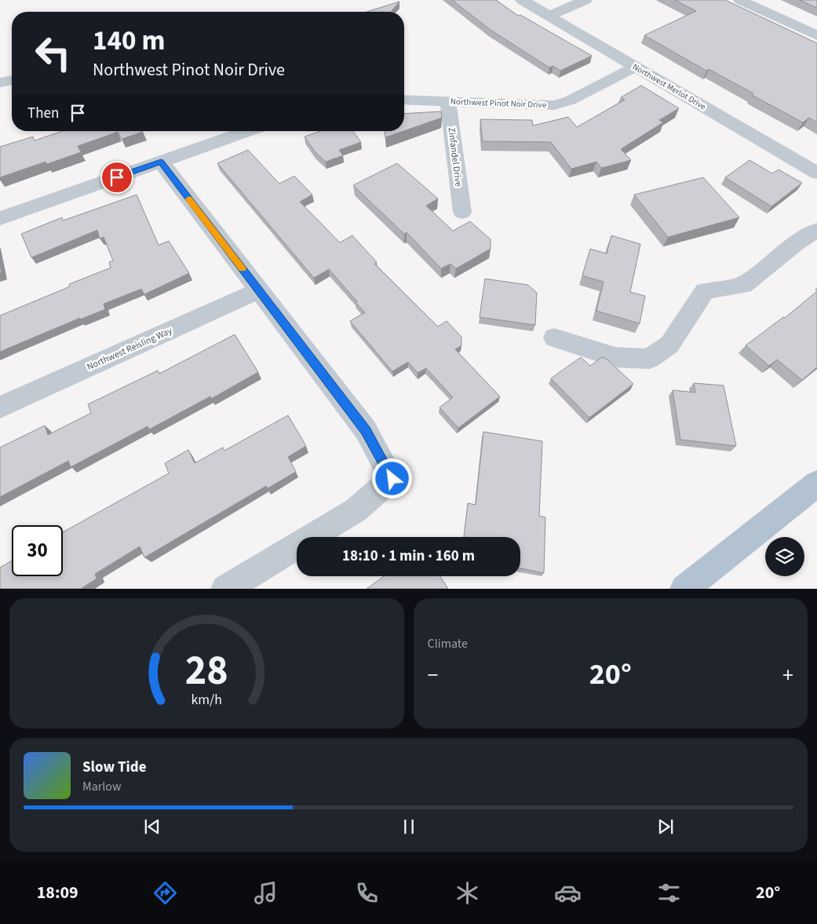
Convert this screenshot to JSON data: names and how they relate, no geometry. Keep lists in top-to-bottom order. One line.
{"streets":{"street":["Northwest Merlot Drive","Northwest Pinot Noir Drive","Zinfandel Drive","Northwest Reisling Way"]},"crossings":[["Northwest Merlot Drive","Northwest Pinot Noir Drive"],["Northwest Pinot Noir Drive","Zinfandel Drive"]],"page":{"turn":["140 m","Northwest Pinot Noir Drive"],"then":"Then","limit":"30","trip":"18:10 · 1 min · 160 m","tile":"Climate","heat":["−","20°","+"],"song":["Slow Tide","Marlow"],"tabs":["18:09","20°"],"gauge":["28","km/h"]}}
